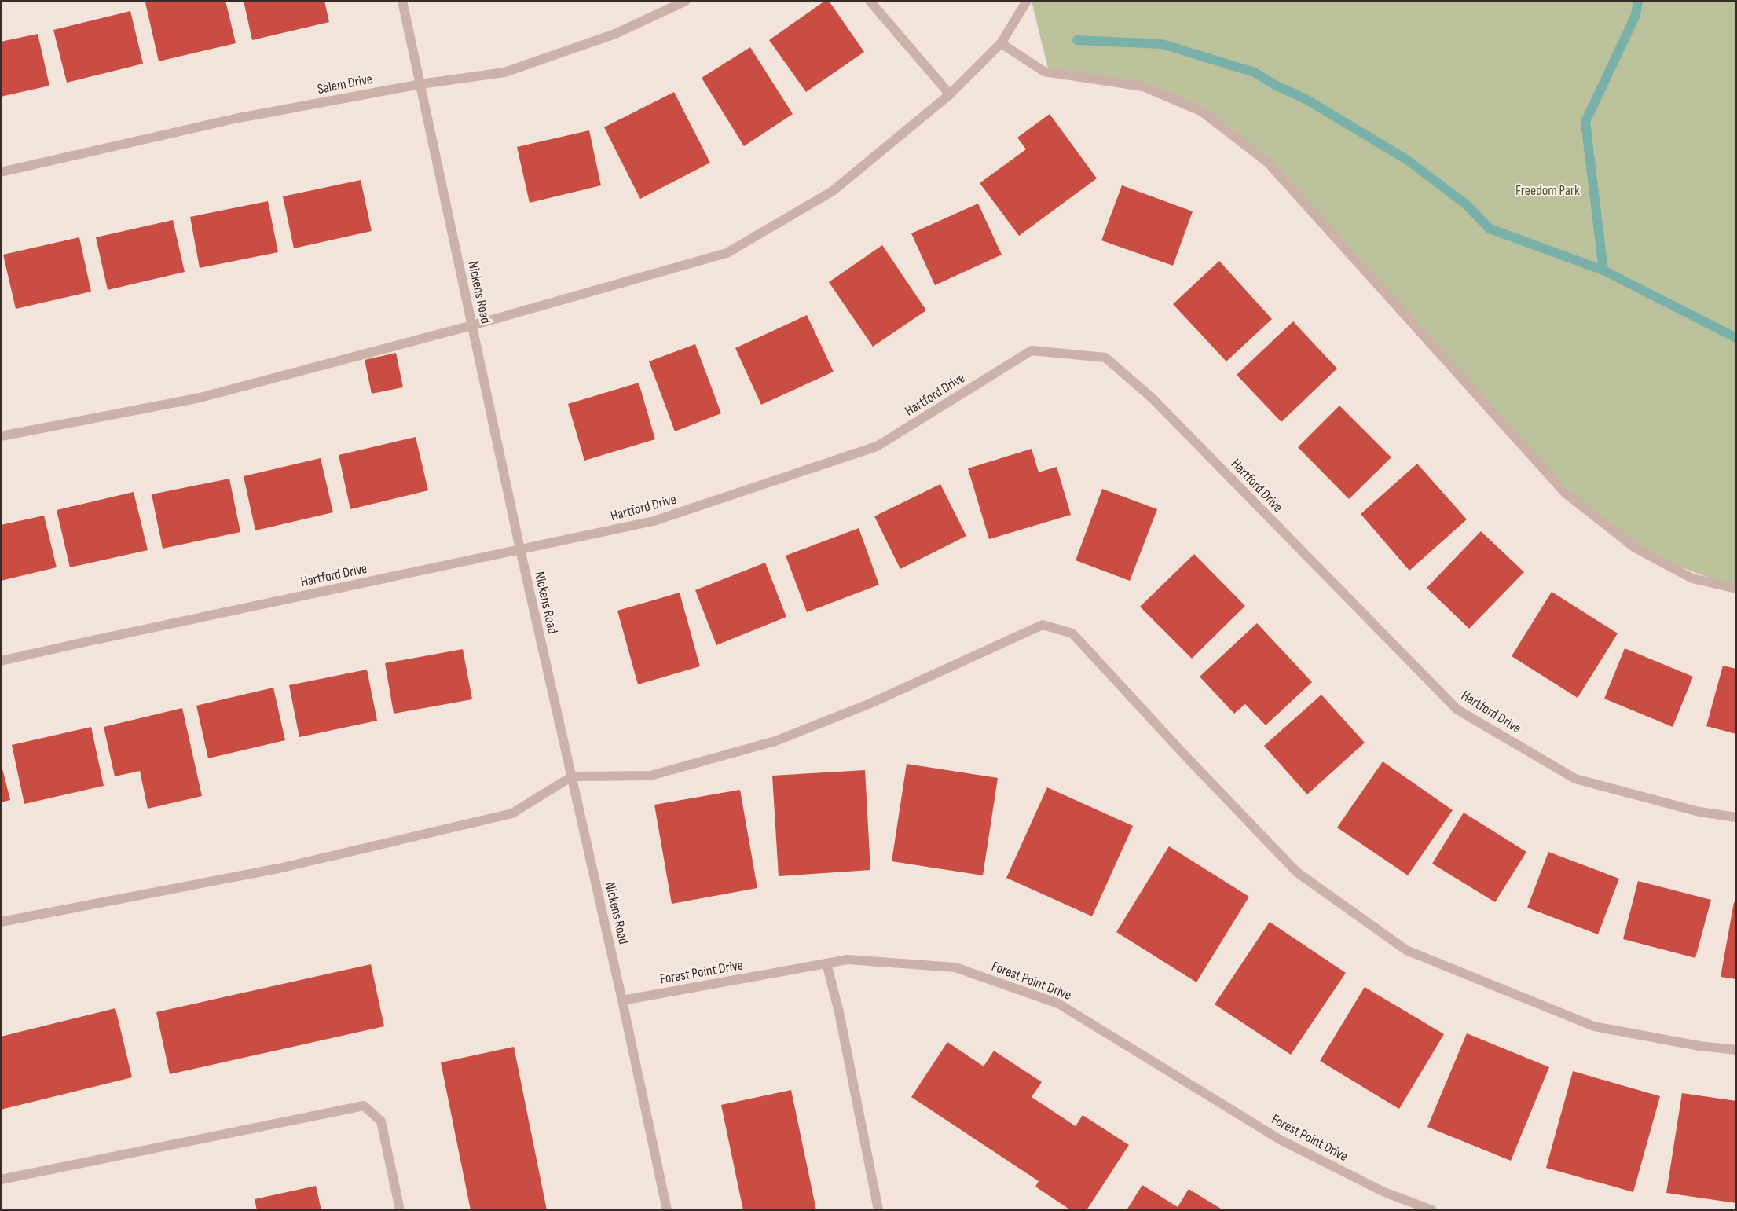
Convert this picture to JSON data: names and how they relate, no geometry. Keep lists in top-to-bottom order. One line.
{"streets":{"street":["Salem Drive","Nickens Road","Hartford Drive","Forest Point Drive"]},"crossings":[["Salem Drive","Nickens Road"],["Nickens Road","Hartford Drive"],["Nickens Road","Forest Point Drive"]],"parks":["Freedom Park"]}
